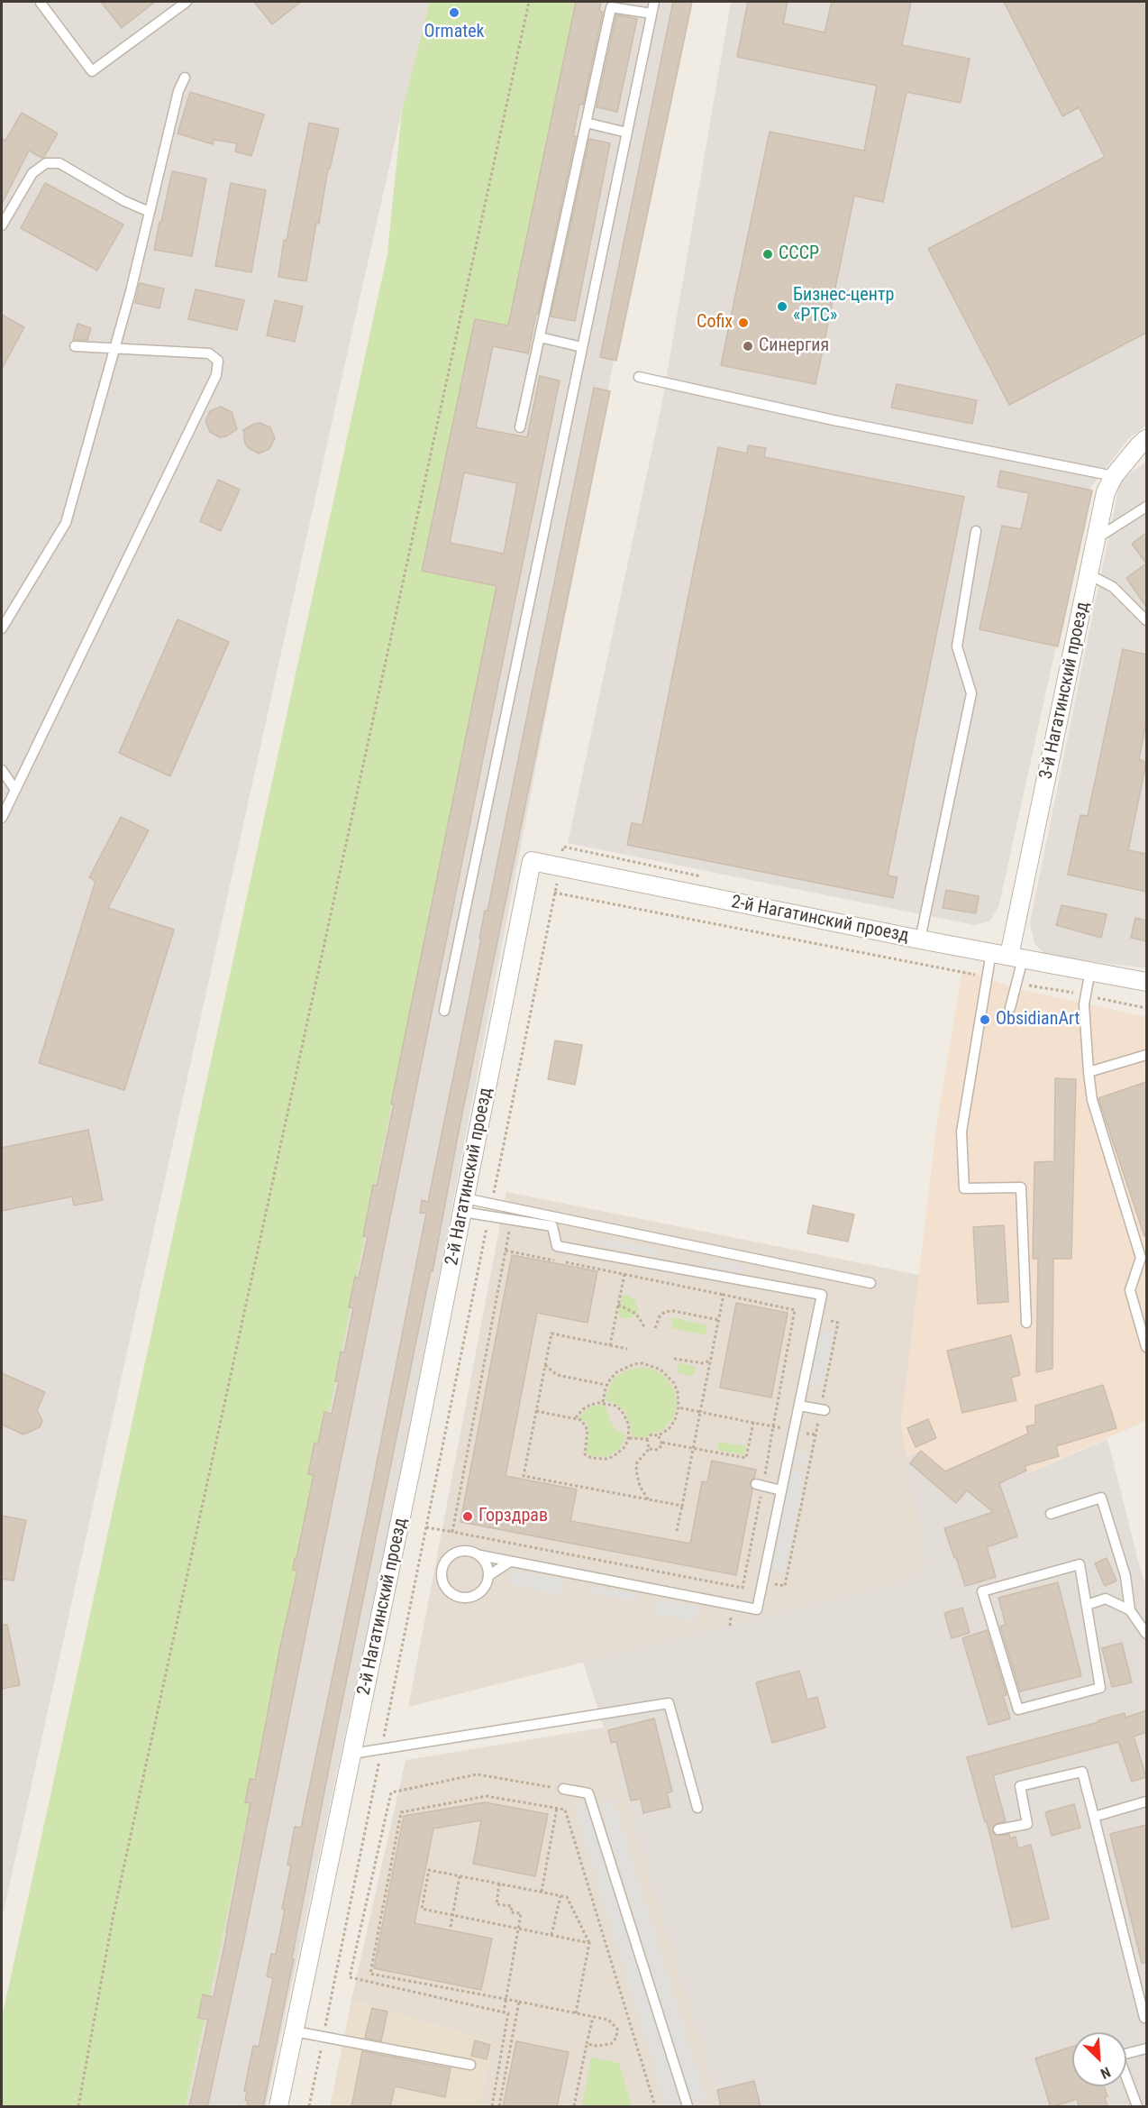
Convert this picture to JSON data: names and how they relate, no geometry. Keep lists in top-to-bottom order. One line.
{"streets":{"street":["3-й Нагатинский проезд","2-й Нагатинский проезд"]},"crossings":[["3-й Нагатинский проезд","2-й Нагатинский проезд"]],"places":["Ormatek","СССР","Бизнес-центр «РТС»","Cofix","Синергия","ObsidianArt","Горздрав"],"north":"bottom right"}
